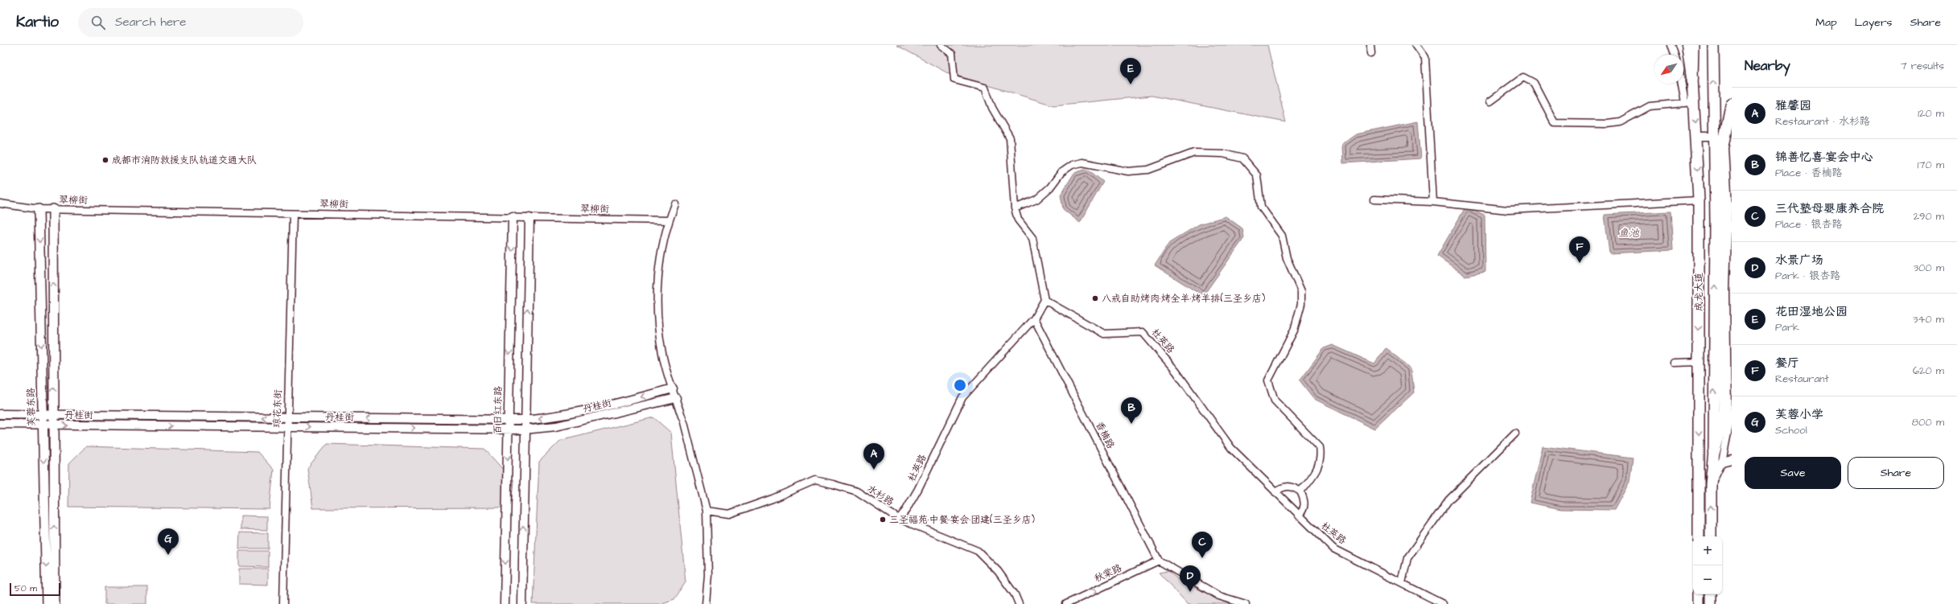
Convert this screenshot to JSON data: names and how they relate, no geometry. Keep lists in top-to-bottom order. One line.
{"streets":{"highway":["成龙大道"],"main road":["芙蓉东路"],"street":["翠柳街","杜英路","丹桂街","琼花东街","百日红东路","香楠路","水杉路","秋棠路"]},"crossings":[["翠柳街","芙蓉东路"],["翠柳街","琼花东街"],["翠柳街","百日红东路"],["杜英路","香楠路"],["杜英路","水杉路"],["丹桂街","芙蓉东路"],["丹桂街","琼花东街"],["丹桂街","百日红东路"],["香楠路","秋棠路"]],"one_way":["秋棠路"],"water":["鱼池"],"places":["成都市消防救援支队轨道交通大队","八戒自助烤肉·烤全羊·烤羊排(三圣乡店)","三圣福苑·中餐·宴会·团建(三圣乡店)"],"scale_bar":"50 m","north":"bottom left","page":{"header":"Kartio","search":"Search here","nav":["Map","Layers","Share"],"heading":["Nearby","7 results"],"pins":["E","F","B","A","G","C","D"],"list":[{"mark":"A","name":"雅馨园","note":"Restaurant · 水杉路","value":"120 m"},{"mark":"B","name":"锦善忆喜·宴会中心","note":"Place · 香楠路","value":"170 m"},{"mark":"C","name":"三代塾母婴康养合院","note":"Place · 银杏路","value":"290 m"},{"mark":"D","name":"水景广场","note":"Park · 银杏路","value":"300 m"},{"mark":"E","name":"花田湿地公园","note":"Park","value":"340 m"},{"mark":"F","name":"餐厅","note":"Restaurant","value":"620 m"},{"mark":"G","name":"芙蓉小学","note":"School","value":"800 m"}],"buttons":["Save","Share"],"map_buttons":["+","−"],"scale":"50 m"}}
